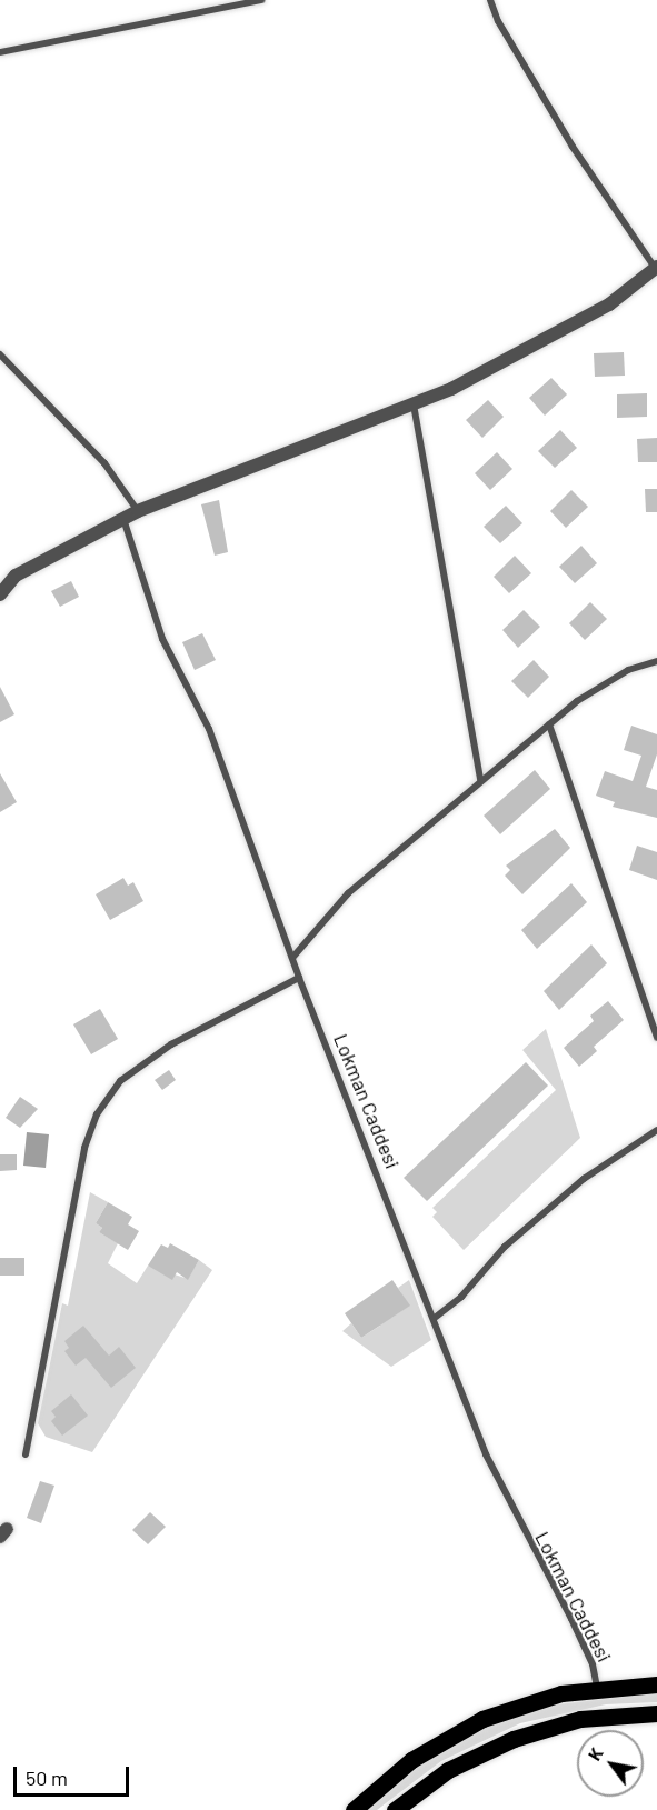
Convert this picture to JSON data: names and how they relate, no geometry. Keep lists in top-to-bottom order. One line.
{"streets":{"lane":["Lokman Caddesi"]},"scale_bar":"50 m","north":"top left"}
